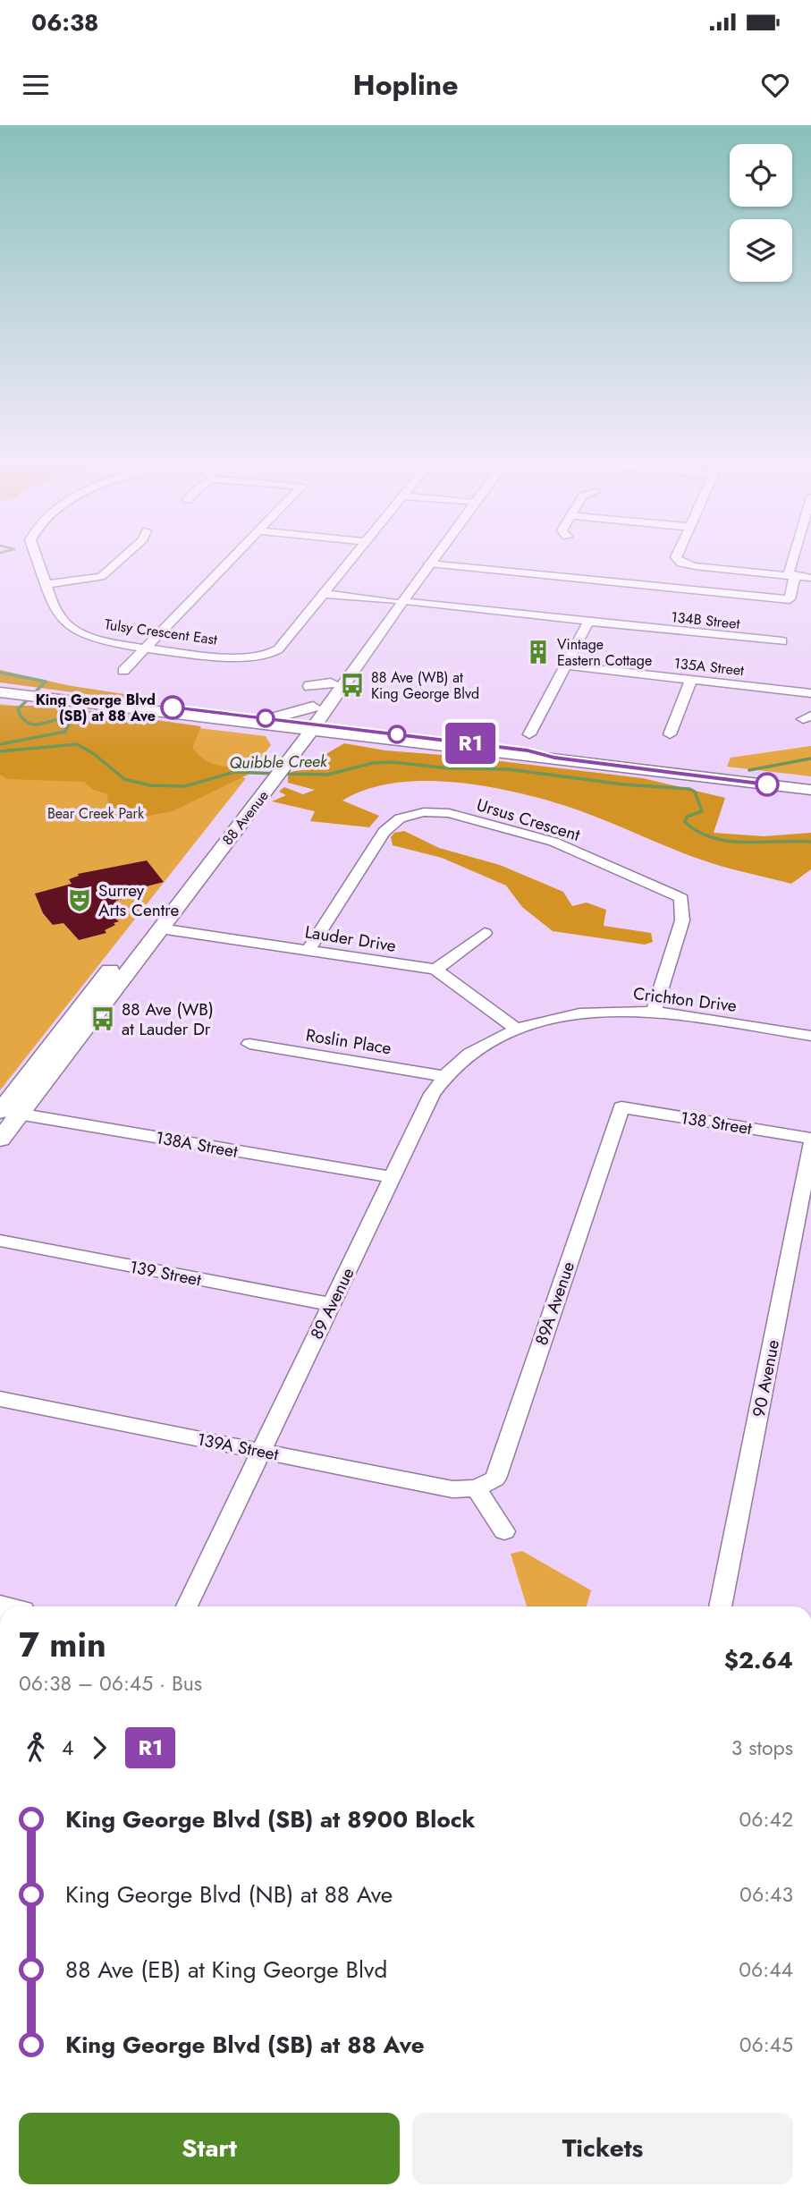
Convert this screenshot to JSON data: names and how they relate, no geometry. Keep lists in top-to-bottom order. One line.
{"streets":{"main road":["88 Avenue"],"street":["134B Street","Tulsy Crescent East","135A Street","Ursus Crescent","Lauder Drive","Crichton Drive","Roslin Place","138 Street","138A Street","139 Street","89 Avenue","89A Avenue","90 Avenue","139A Street"]},"crossings":[["134B Street","Tulsy Crescent East"],["134B Street","88 Avenue"],["88 Avenue","Lauder Drive"],["88 Avenue","138A Street"],["Ursus Crescent","Lauder Drive"],["Ursus Crescent","Crichton Drive"],["Lauder Drive","Crichton Drive"],["Lauder Drive","89 Avenue"],["Crichton Drive","89 Avenue"],["Roslin Place","89 Avenue"],["138 Street","89A Avenue"],["138A Street","89 Avenue"],["139 Street","89 Avenue"],["89 Avenue","139A Street"],["89A Avenue","139A Street"]],"water":["Quibble Creek"],"parks":["Bear Creek Park"],"places":{"building":["Vintage Eastern Cottage"],"bus stop":["88 Ave (WB) at King George Blvd","88 Ave (WB) at Lauder Dr"],"other":["King George Blvd (SB) at 88 Ave"],"theatre":["Surrey Arts Centre"]},"lines":["bus line R1"],"page":{"status":"06:38","header":"Hopline","on_map":"R1","heading":["7 min","06:38 – 06:45 · Bus","$2.64"],"legs":["4","R1","3 stops"],"list":[{"name":"King George Blvd (SB) at 8900 Block","value":"06:42"},{"name":"King George Blvd (NB) at 88 Ave","value":"06:43"},{"name":"88 Ave (EB) at King George Blvd","value":"06:44"},{"name":"King George Blvd (SB) at 88 Ave","value":"06:45"}],"buttons":["Start","Tickets"]}}
